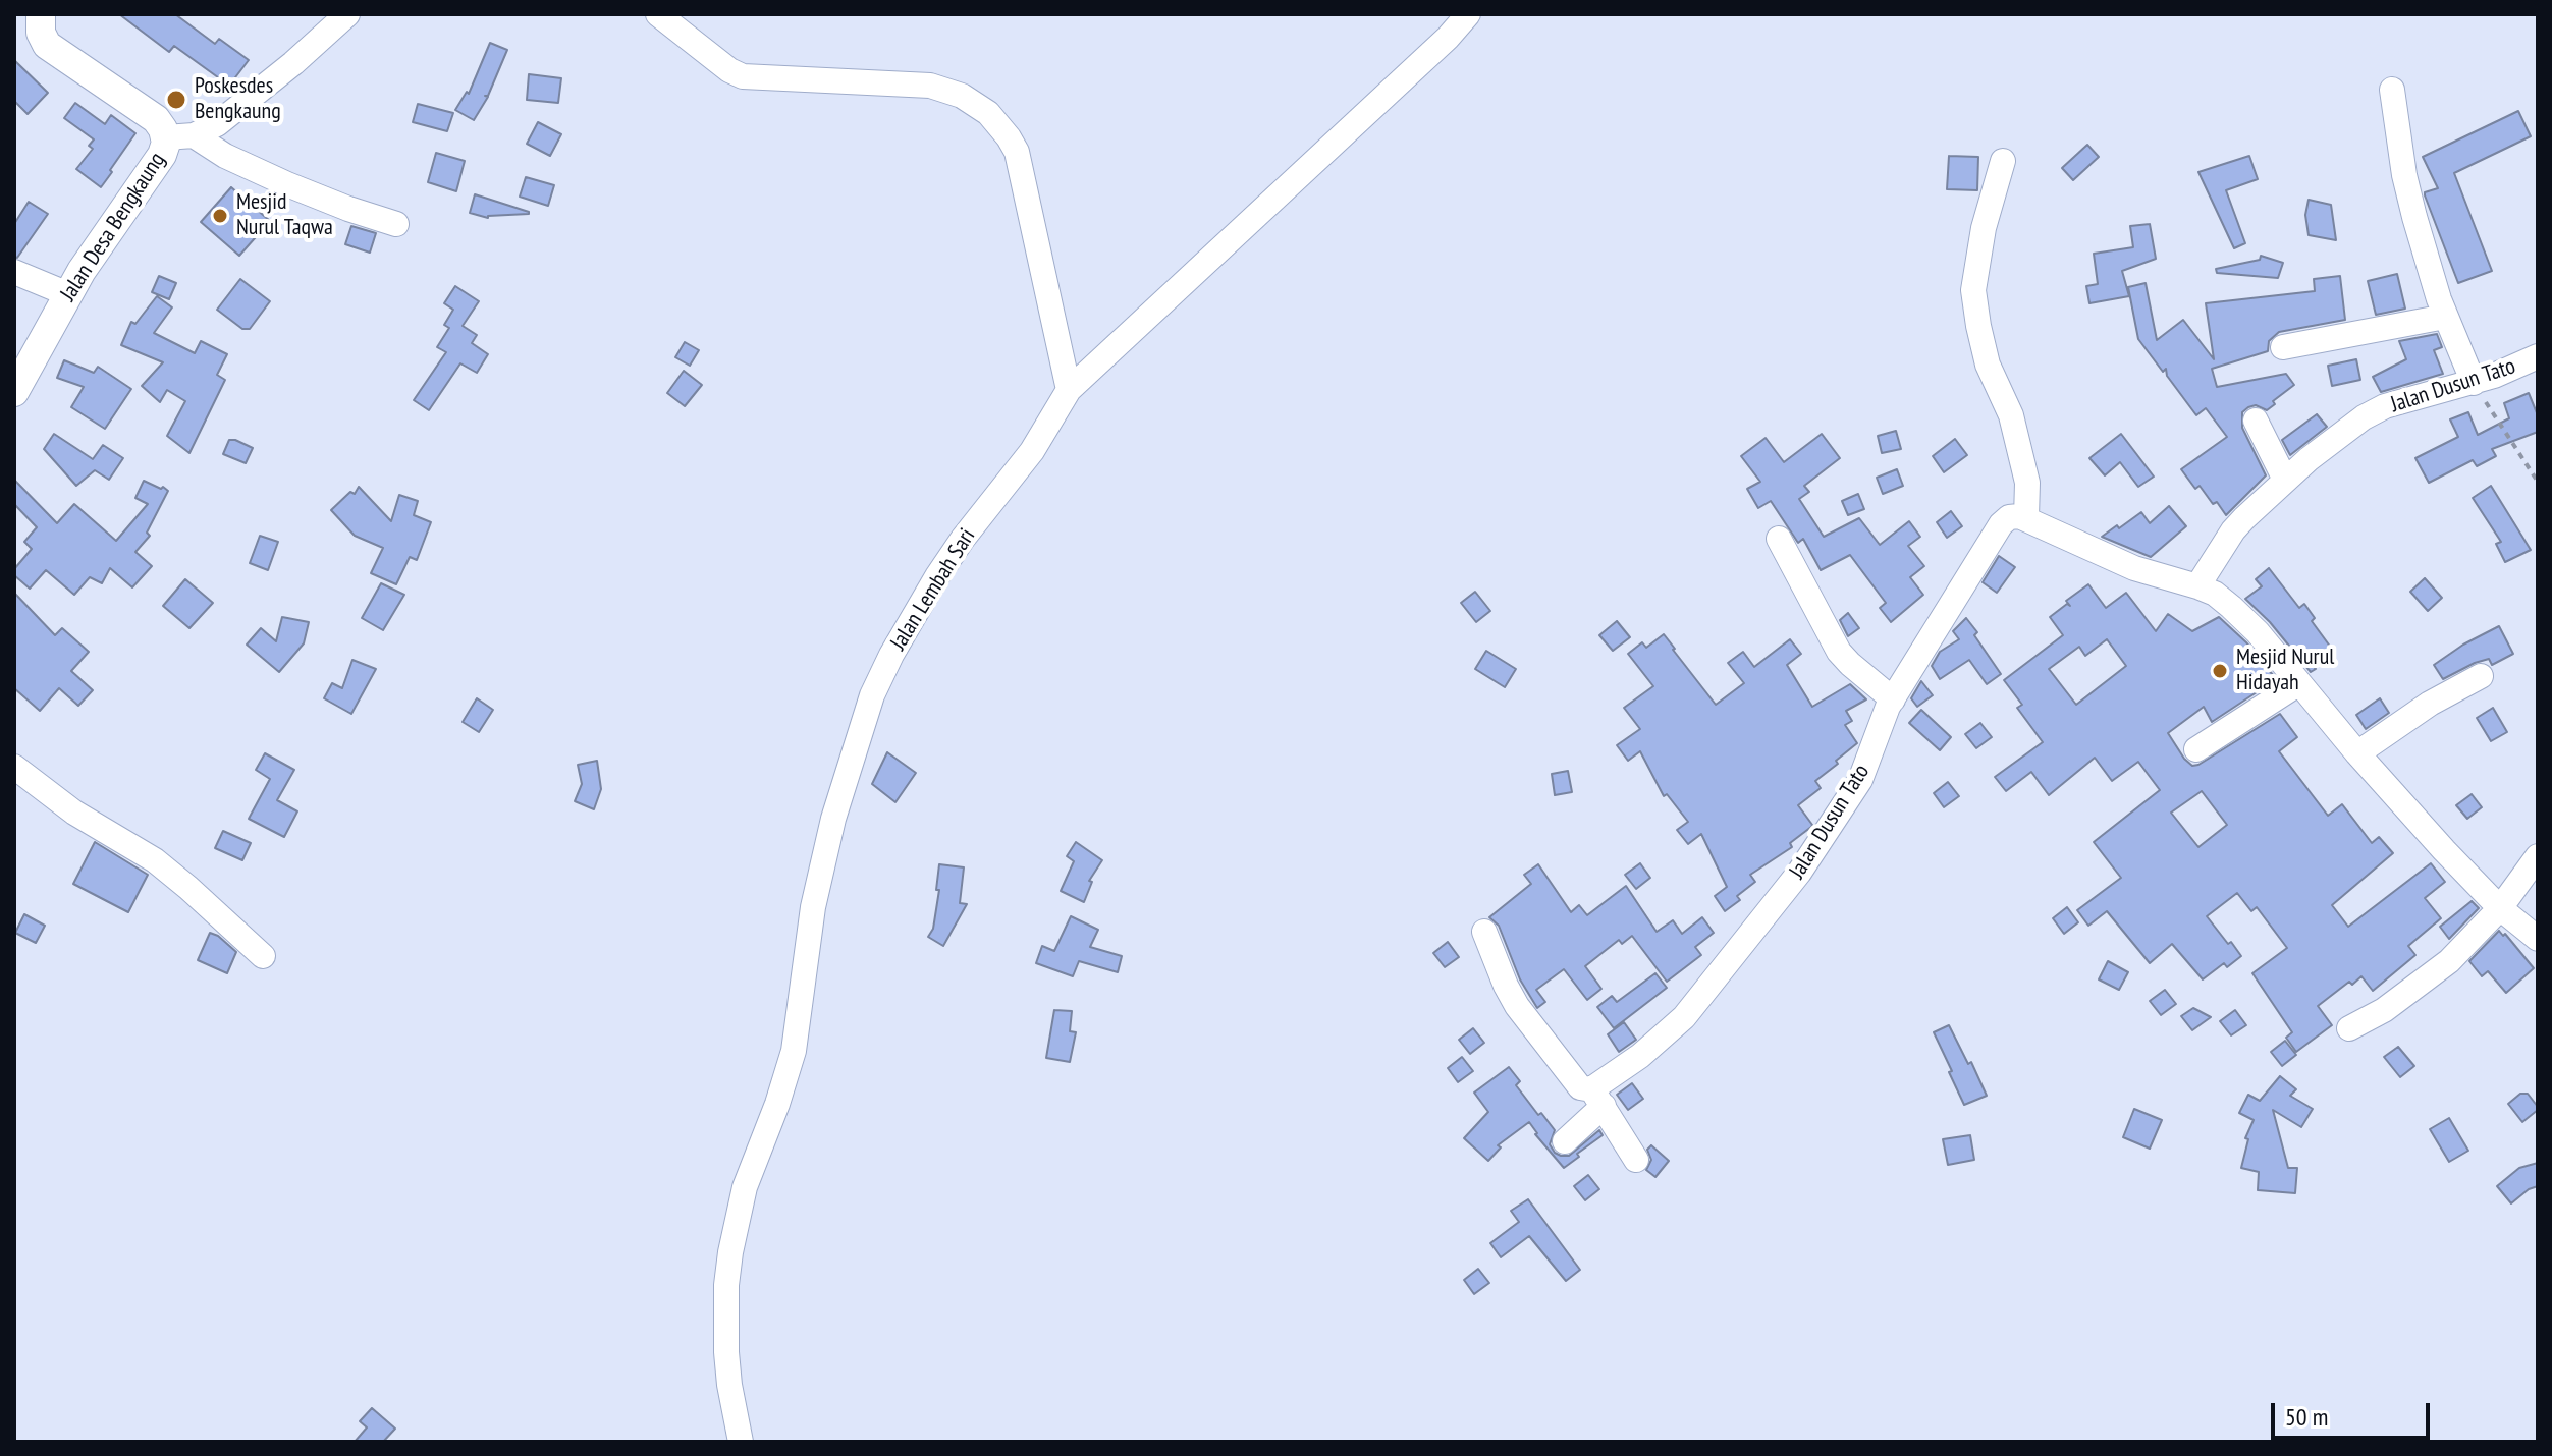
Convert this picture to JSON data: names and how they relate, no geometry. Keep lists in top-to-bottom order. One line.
{"streets":{"street":["Jalan Desa Bengkaung","Jalan Dusun Tato","Jalan Lembah Sari"]},"places":["Poskesdes Bengkaung","Mesjid Nurul Taqwa","Mesjid Nurul Hidayah"],"scale_bar":"50 m"}
